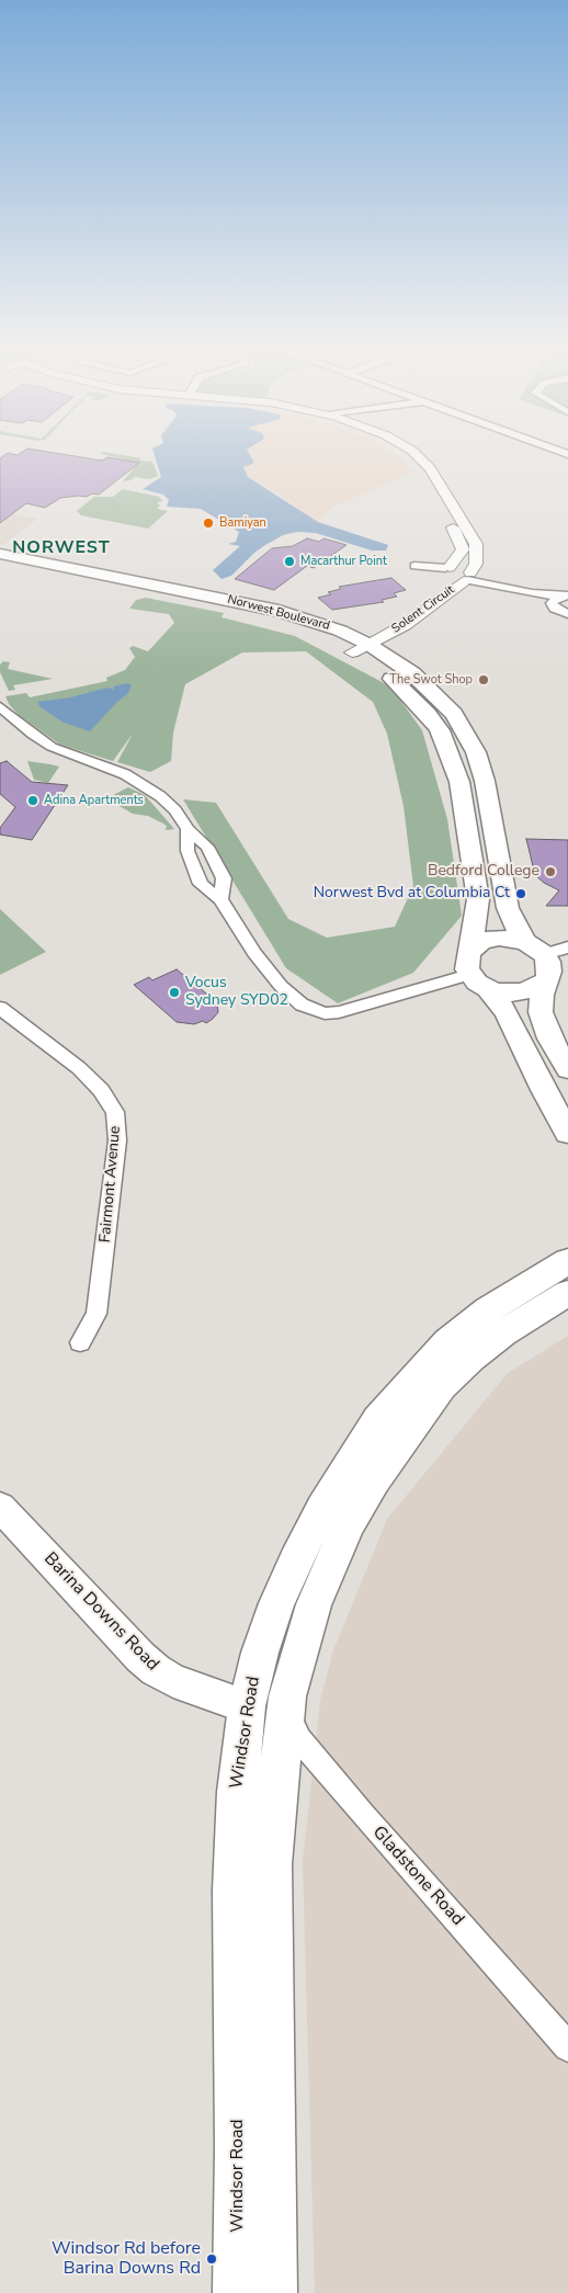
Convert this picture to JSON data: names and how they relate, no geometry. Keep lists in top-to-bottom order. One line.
{"streets":{"main road":["Norwest Boulevard","Barina Downs Road","Windsor Road"],"street":["Solent Circuit","Fairmont Avenue","Gladstone Road"]},"crossings":[["Solent Circuit","Norwest Boulevard"],["Barina Downs Road","Windsor Road"]],"districts":["NORWEST"],"places":["Bamiyan","Macarthur Point","The Swot Shop","Adina Apartments","Bedford College","Norwest Bvd at Columbia Ct","Vocus Sydney SYD02","Windsor Rd before Barina Downs Rd"]}
